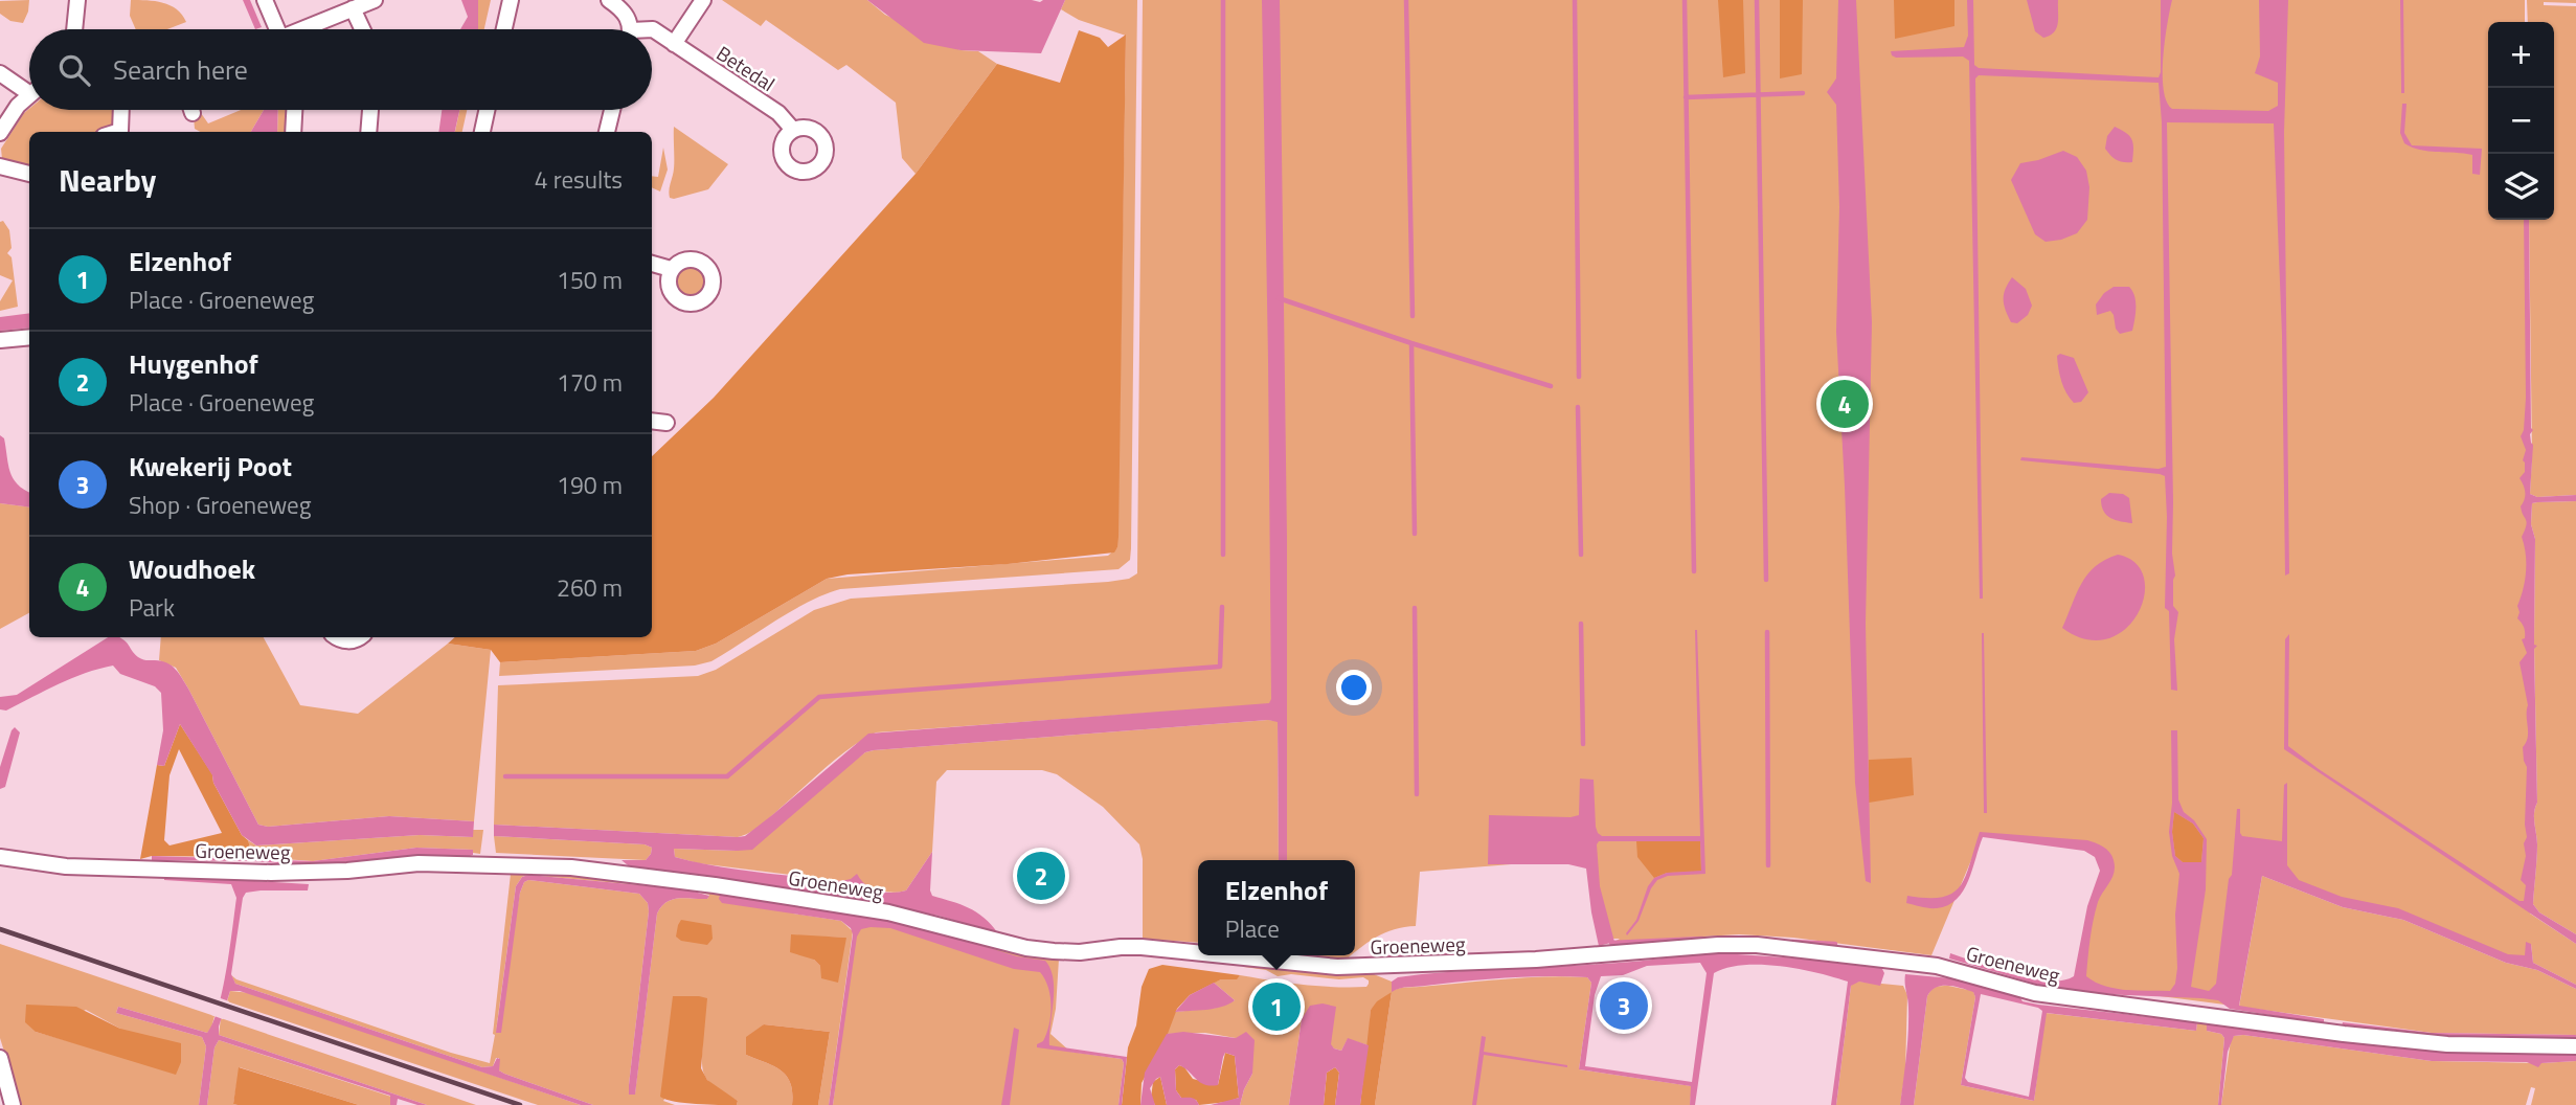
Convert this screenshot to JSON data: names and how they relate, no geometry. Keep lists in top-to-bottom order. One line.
{"streets":{"street":["Betedal","Groeneweg"]},"page":{"map_buttons":["+","−"],"search":"Search here","heading":["Nearby","4 results"],"list":[{"mark":"1","name":"Elzenhof","note":"Place · Groeneweg","value":"150 m"},{"mark":"2","name":"Huygenhof","note":"Place · Groeneweg","value":"170 m"},{"mark":"3","name":"Kwekerij Poot","note":"Shop · Groeneweg","value":"190 m"},{"mark":"4","name":"Woudhoek","note":"Park","value":"260 m"}],"pins":["4","2","3","1"],"popup":["Elzenhof","Place"]}}
